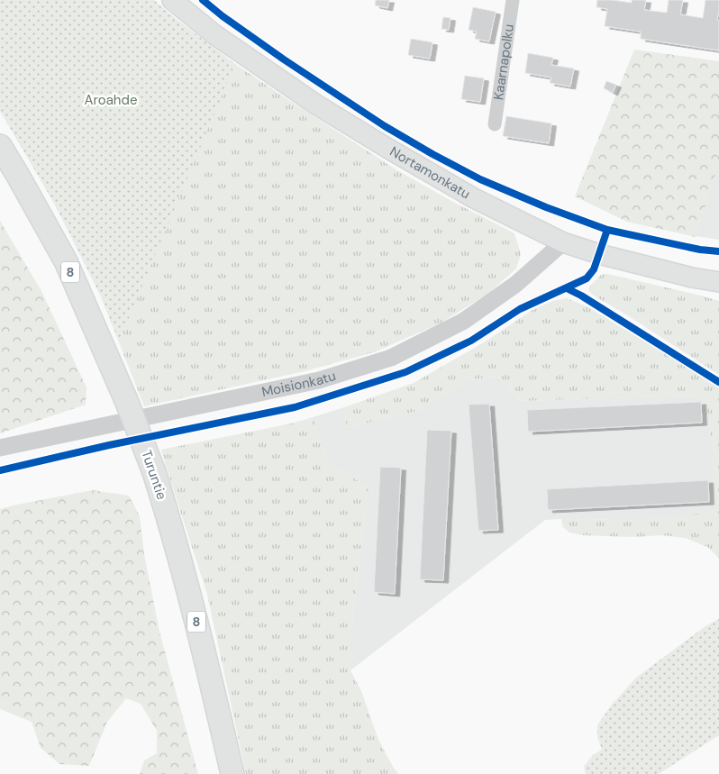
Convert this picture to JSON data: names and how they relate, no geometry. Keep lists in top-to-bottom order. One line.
{"streets":{"highway":["8","Turuntie"],"main road":["Nortamonkatu"],"street":["Kaarnapolku","Moisionkatu"]},"crossings":[["Nortamonkatu","Moisionkatu"]],"parks":["Aroahde"]}
